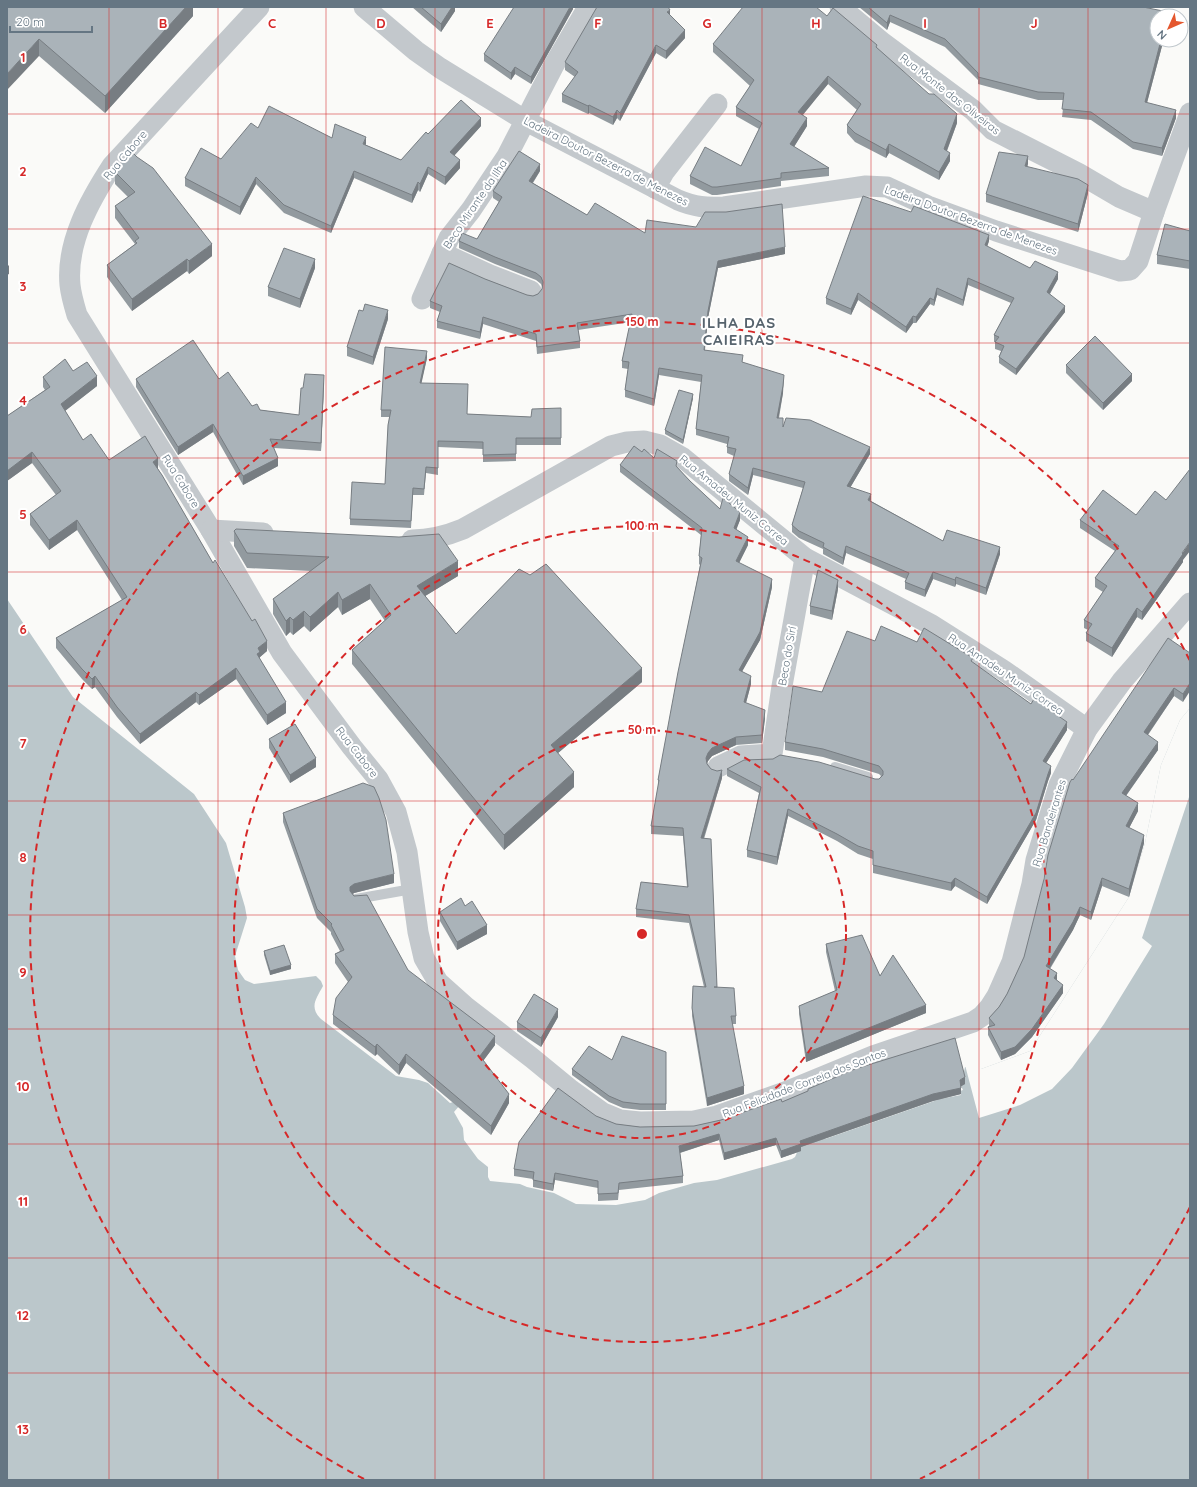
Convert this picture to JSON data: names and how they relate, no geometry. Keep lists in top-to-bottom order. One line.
{"streets":{"street":["Rua Monte das Oliveiras","Rua Cabore","Ladeira Doutor Bezerra de Menezes","Beco Mirante da Ilha","Rua Amadeu Muniz Correa","Beco do Sirí","Rua Bandeirantes","Rua Felicidade Correia dos Santos"]},"crossings":[["Rua Monte das Oliveiras","Ladeira Doutor Bezerra de Menezes"],["Rua Cabore","Rua Felicidade Correia dos Santos"],["Ladeira Doutor Bezerra de Menezes","Beco Mirante da Ilha"],["Rua Amadeu Muniz Correa","Beco do Sirí"],["Rua Amadeu Muniz Correa","Rua Bandeirantes"],["Rua Bandeirantes","Rua Felicidade Correia dos Santos"]],"districts":["ILHA DAS CAIEIRAS"],"scale_bar":"20 m","north":"bottom left","grid":{"columns":["B","C","D","E","F","G","H","I","J"],"rows":["1","2","3","4","5","6","7","8","9","10","11","12","13"]},"rings":["150 m","100 m","50 m"]}
